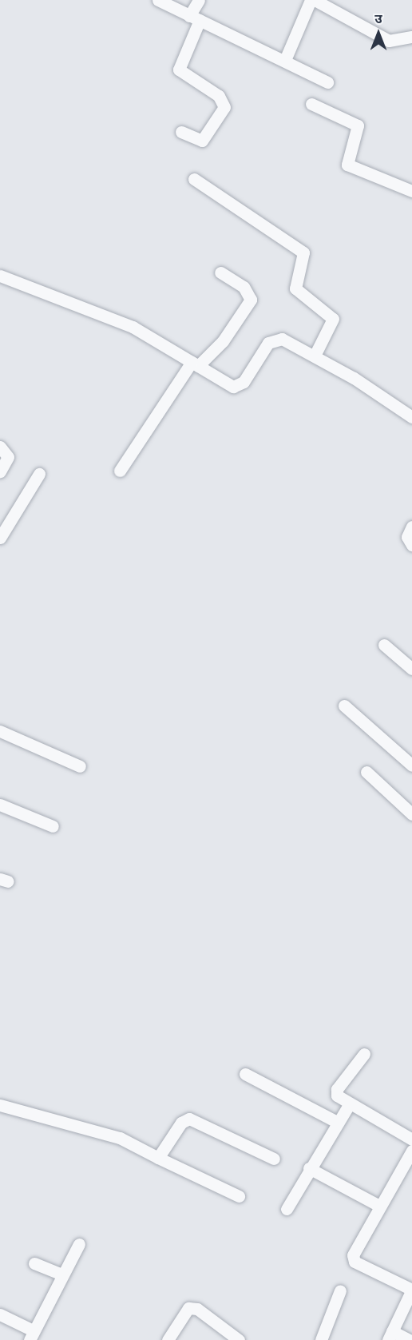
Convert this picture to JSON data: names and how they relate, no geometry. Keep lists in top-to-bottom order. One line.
{"north":"top"}
